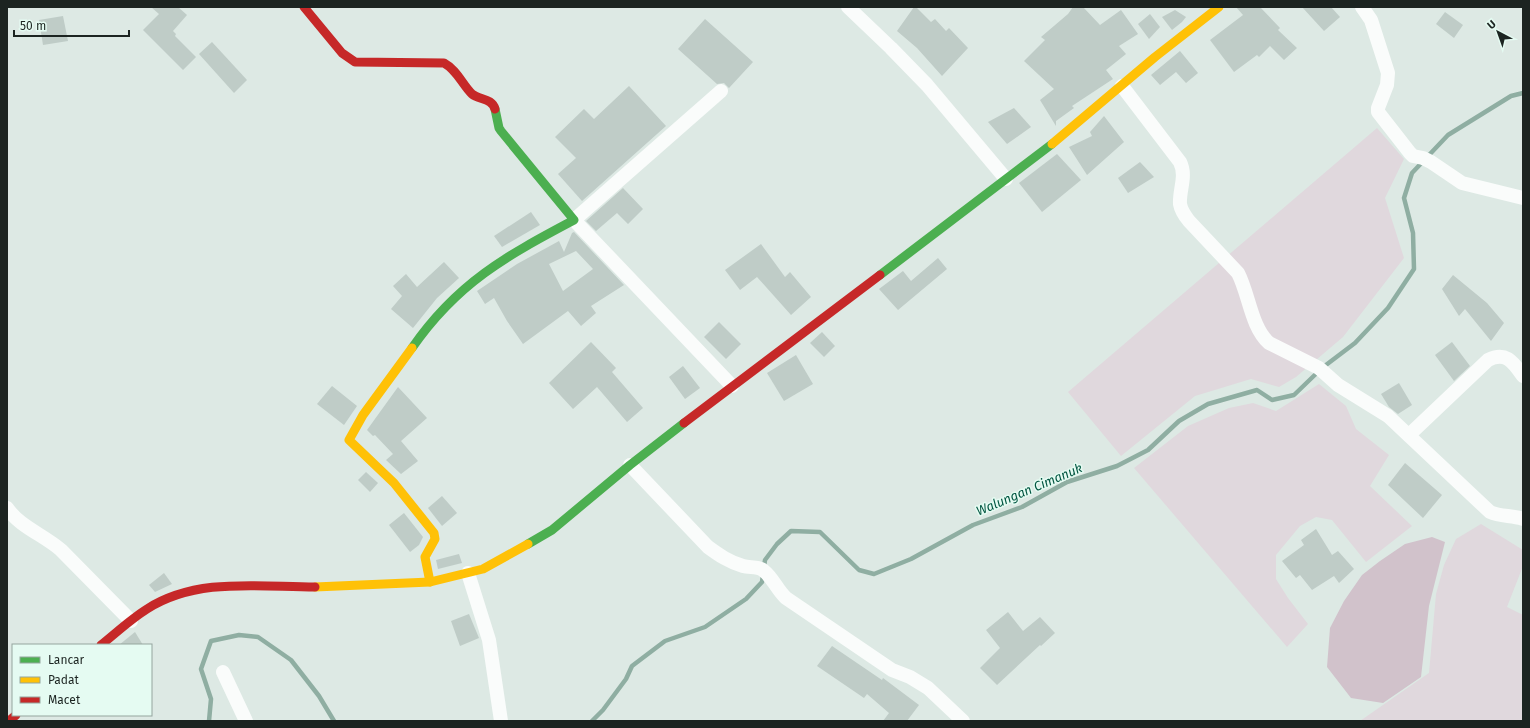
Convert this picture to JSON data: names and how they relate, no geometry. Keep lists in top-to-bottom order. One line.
{"water":["Walungan Cimanuk"],"legend":["Lancar","Padat","Macet"],"scale_bar":"50 m","north":"top left"}
